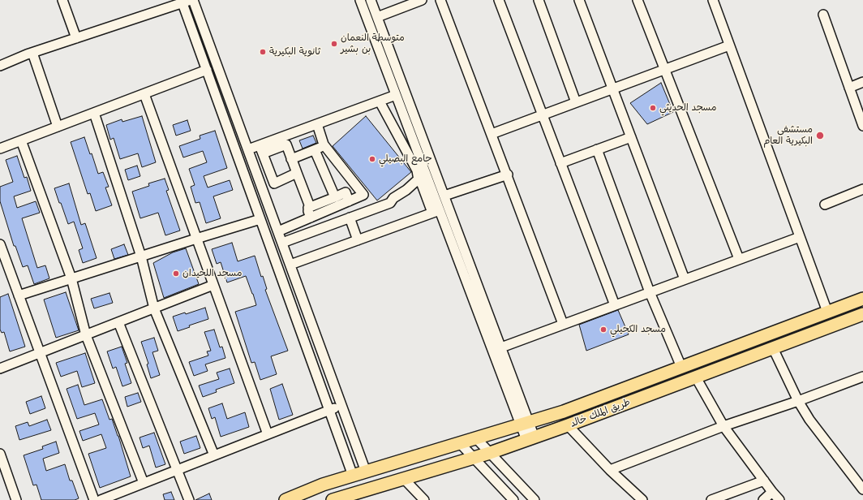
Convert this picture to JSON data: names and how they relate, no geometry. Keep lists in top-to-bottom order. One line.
{"streets":{"main road":["طريق الملك خالد"]},"places":["متوسطة النعمان بن بشير","ثانوية البكيرية","مسجد الحديثي","مستشفى البكيرية العام","جامع البصيلي","مسجد اللحيدان","مسجد الكحيلي"]}
